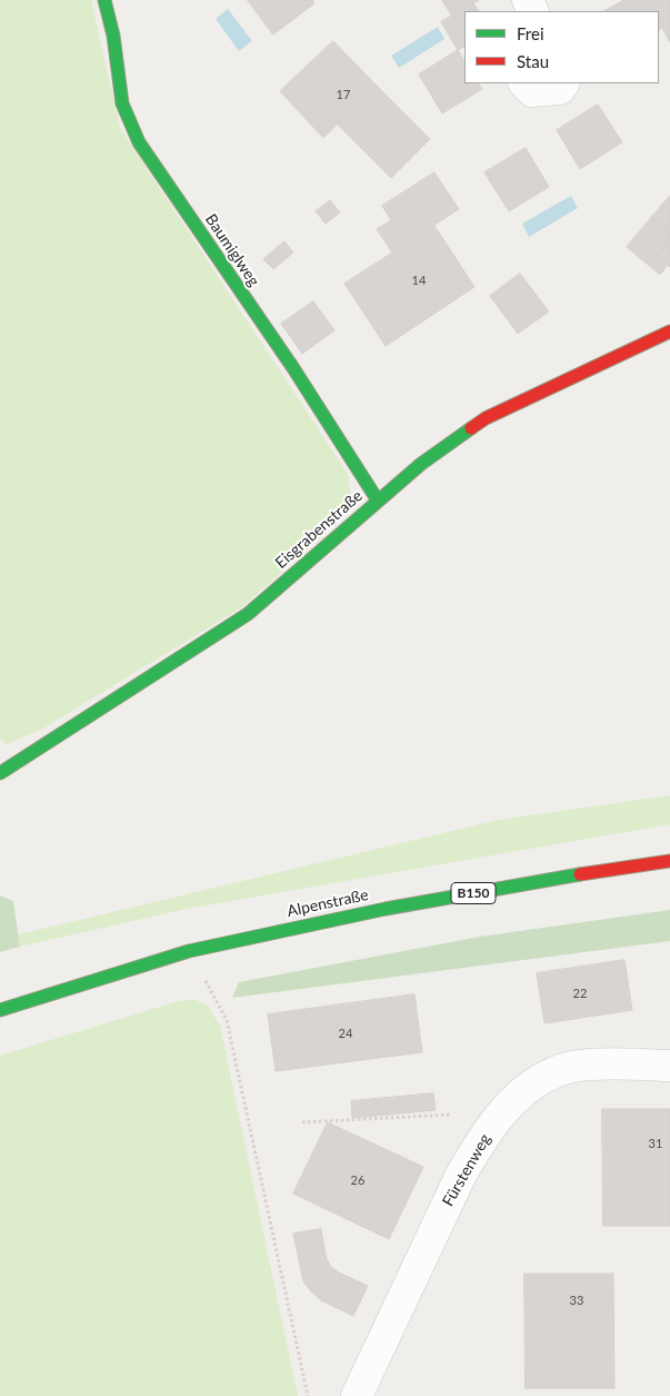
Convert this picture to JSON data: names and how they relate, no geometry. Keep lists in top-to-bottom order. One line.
{"streets":{"street":["Baumiglweg","Eisgrabenstraße","B150","Alpenstraße","Fürstenweg"]},"crossings":[["Baumiglweg","Eisgrabenstraße"]],"house_numbers":["17","14","22","24","31","26","33"],"legend":["Frei","Stau"]}
